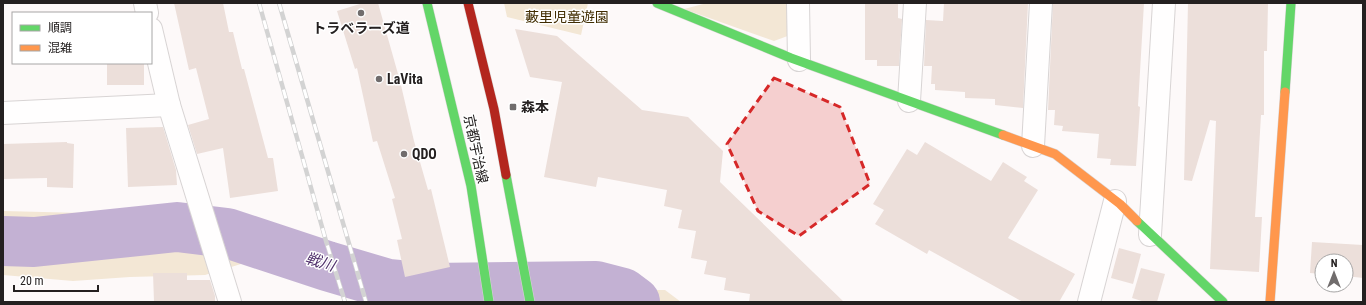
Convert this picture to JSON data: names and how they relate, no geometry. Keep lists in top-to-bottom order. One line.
{"streets":{"street":["京都宇治線"]},"water":["戦川"],"parks":["藪里児童遊園"],"places":{"other":["トラベラーズ道","LaVita","QDO"],"transit":["森本"]},"legend":["順調","混雑"],"scale_bar":"20 m","north":"top"}
